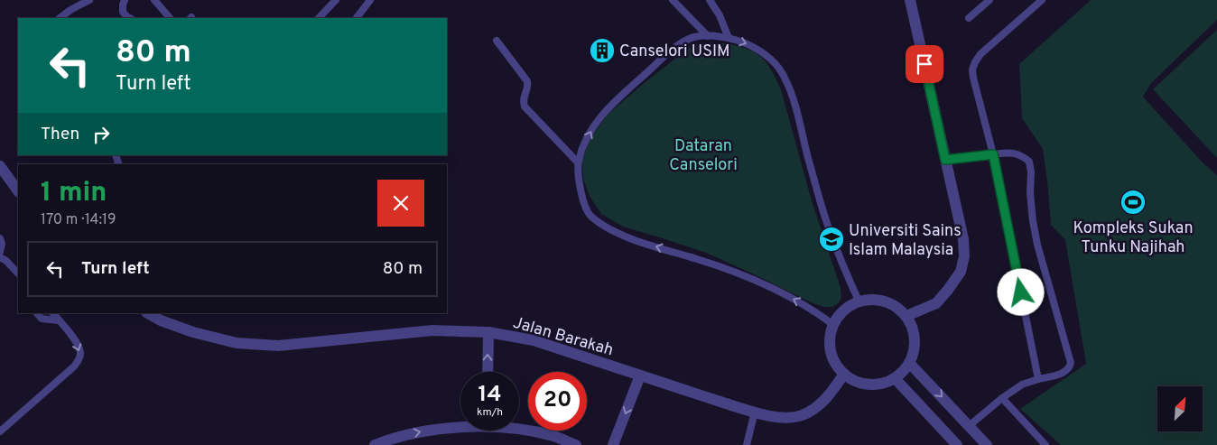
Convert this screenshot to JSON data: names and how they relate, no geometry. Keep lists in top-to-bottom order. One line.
{"streets":{"street":["Jalan Barakah"]},"parks":["Dataran Canselori"],"places":{"building":["Canselori USIM"],"sports":["Kompleks Sukan Tunku Najihah"],"school or university":["Universiti Sains Islam Malaysia"]},"north":"top right","page":{"turn":["80 m","Turn left"],"then":"Then","heading":["1 min","170 m · 14:19"],"list":[{"name":"Turn left","value":"80 m"}],"speed":"14 km/h","limit":"20"}}
